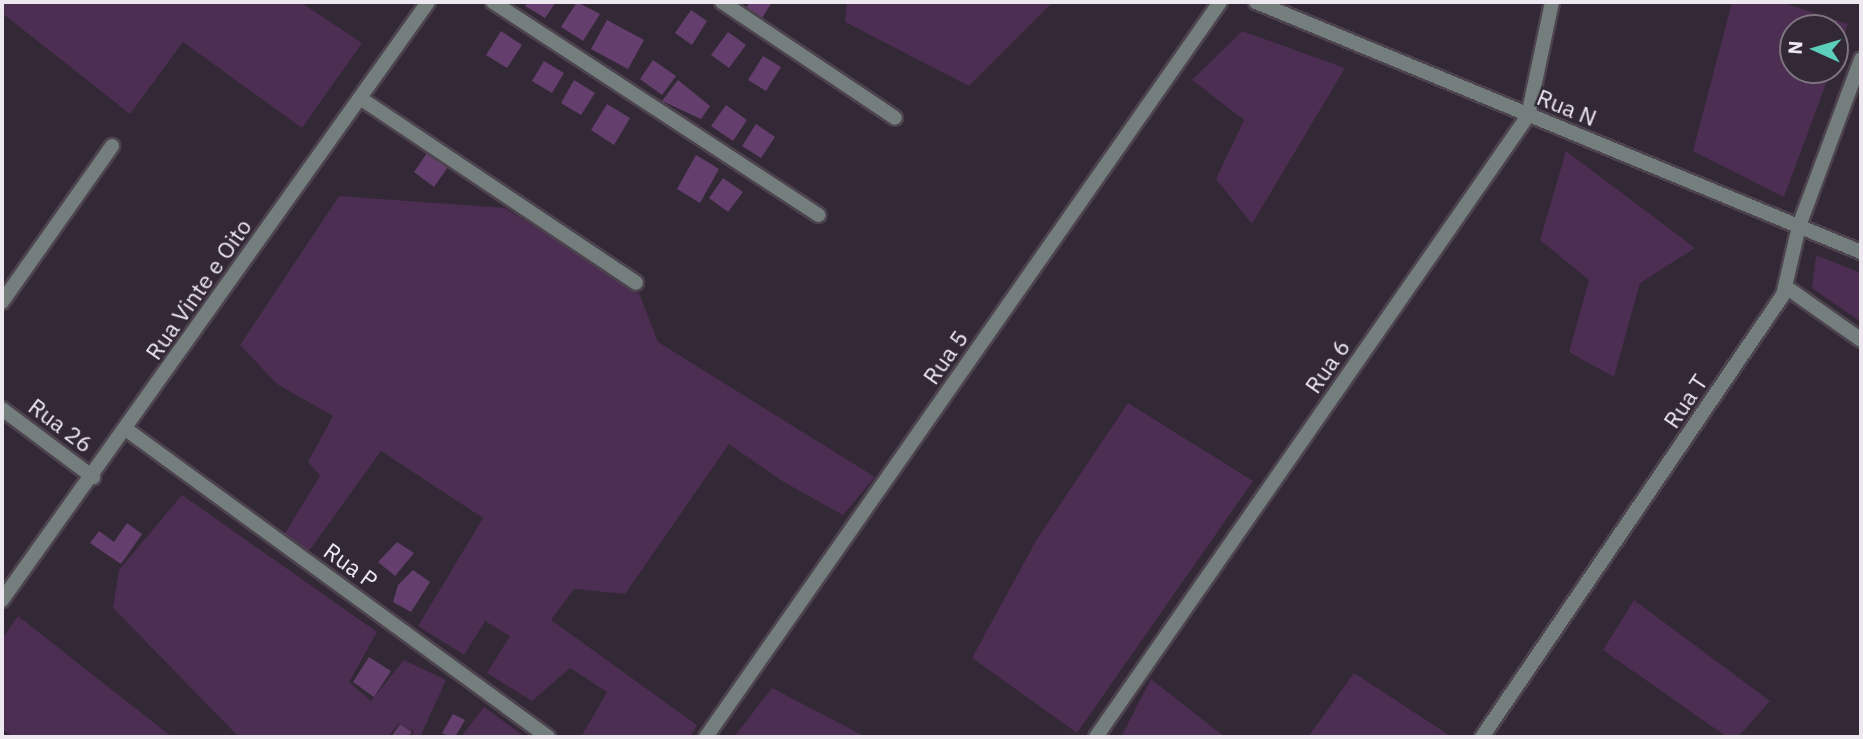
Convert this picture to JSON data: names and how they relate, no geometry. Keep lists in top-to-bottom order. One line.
{"streets":{"street":["Rua N","Rua Vinte e Oito","Rua 5","Rua 6","Rua T","Rua 26","Rua P"]},"crossings":[["Rua N","Rua 6"],["Rua N","Rua T"],["Rua Vinte e Oito","Rua 26"],["Rua Vinte e Oito","Rua P"]],"north":"left"}
